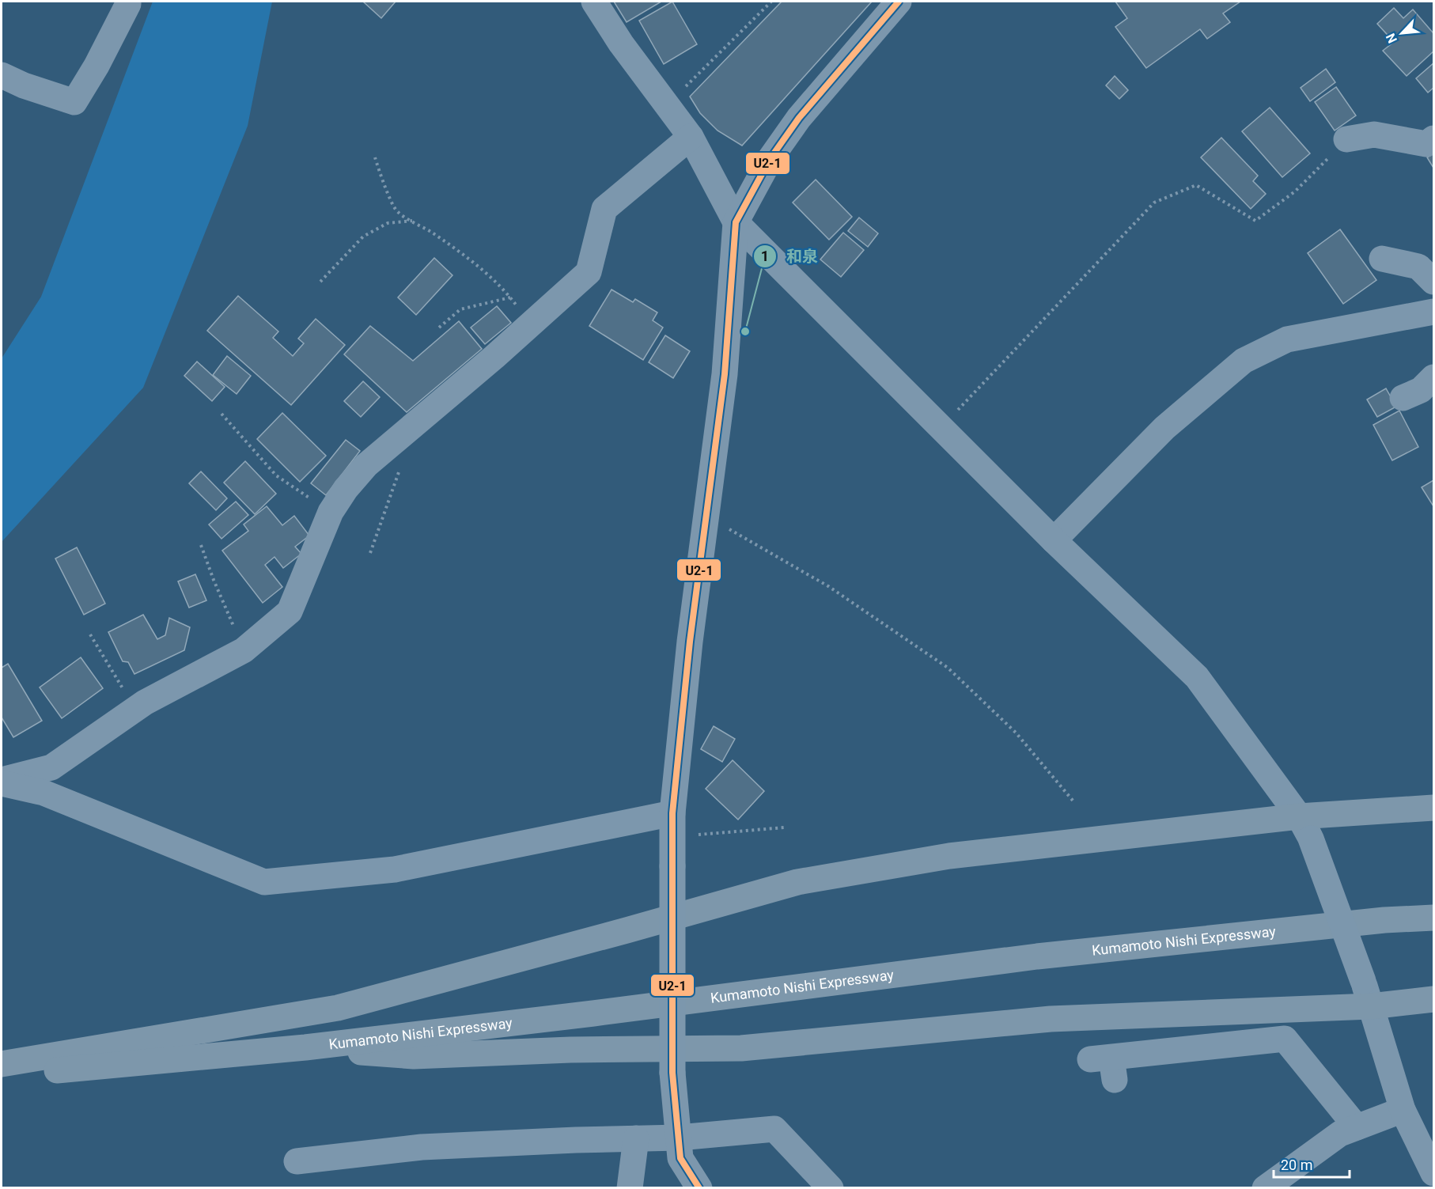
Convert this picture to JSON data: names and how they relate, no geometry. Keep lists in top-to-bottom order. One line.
{"streets":{"highway":["Kumamoto Nishi Expressway"]},"places":["和泉"],"lines":["transit line U2-1"],"scale_bar":"20 m","north":"bottom left"}
